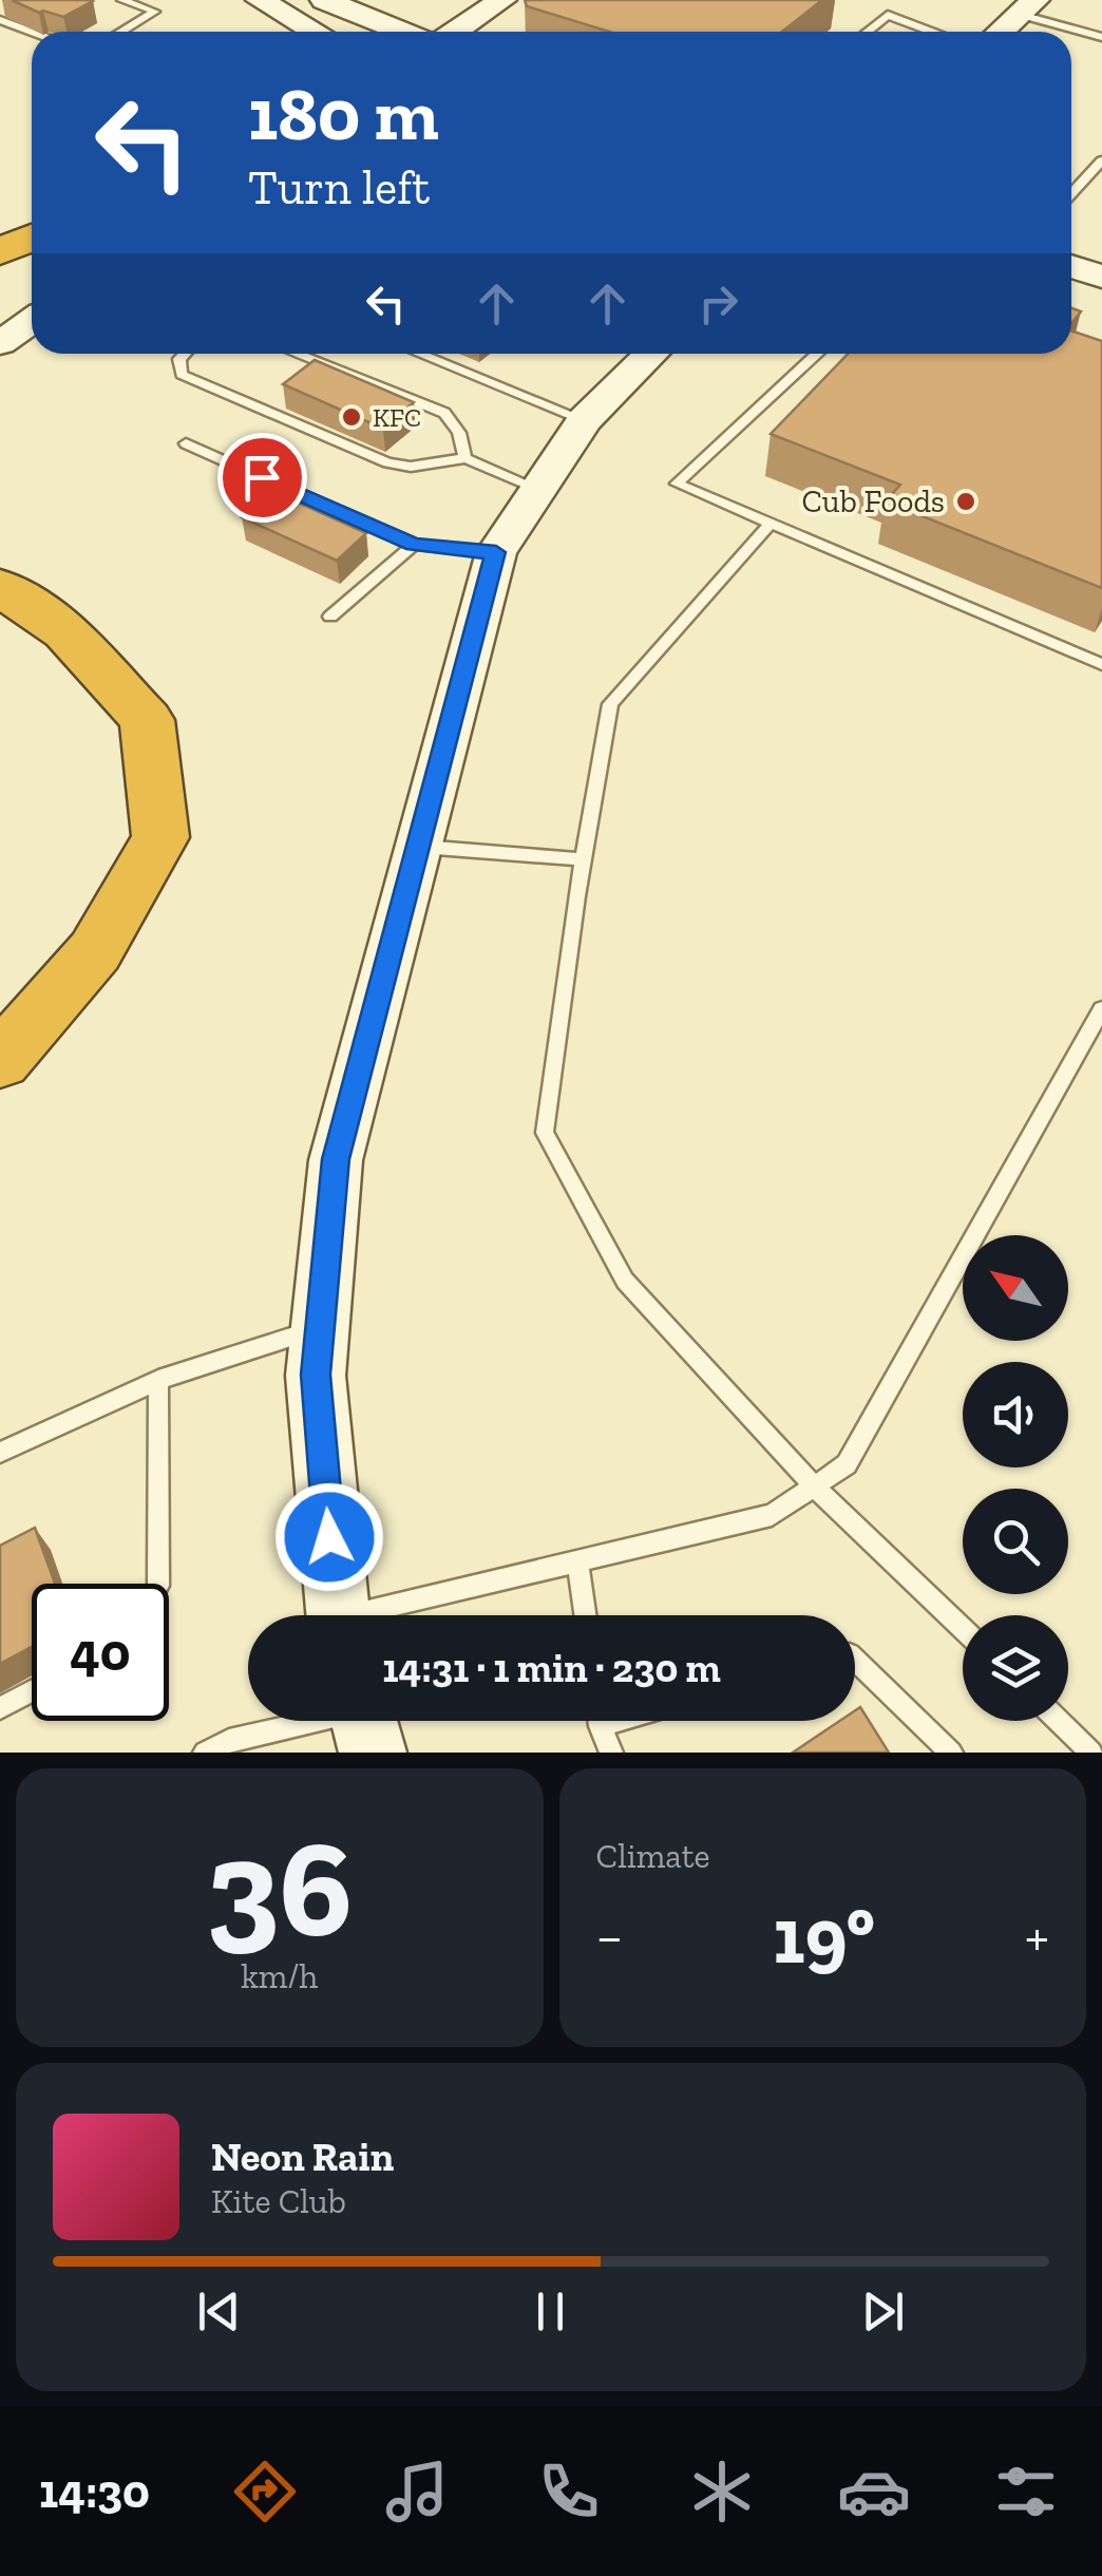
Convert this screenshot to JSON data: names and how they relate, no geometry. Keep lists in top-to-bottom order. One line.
{"places":["KFC","Cub Foods"],"north":"top left","page":{"turn":["180 m","Turn left"],"limit":"40","trip":"14:31 · 1 min · 230 m","tile":[["36","km/h"],"Climate"],"heat":["−","19°","+"],"song":["Neon Rain","Kite Club"],"tabs":"14:30"}}
